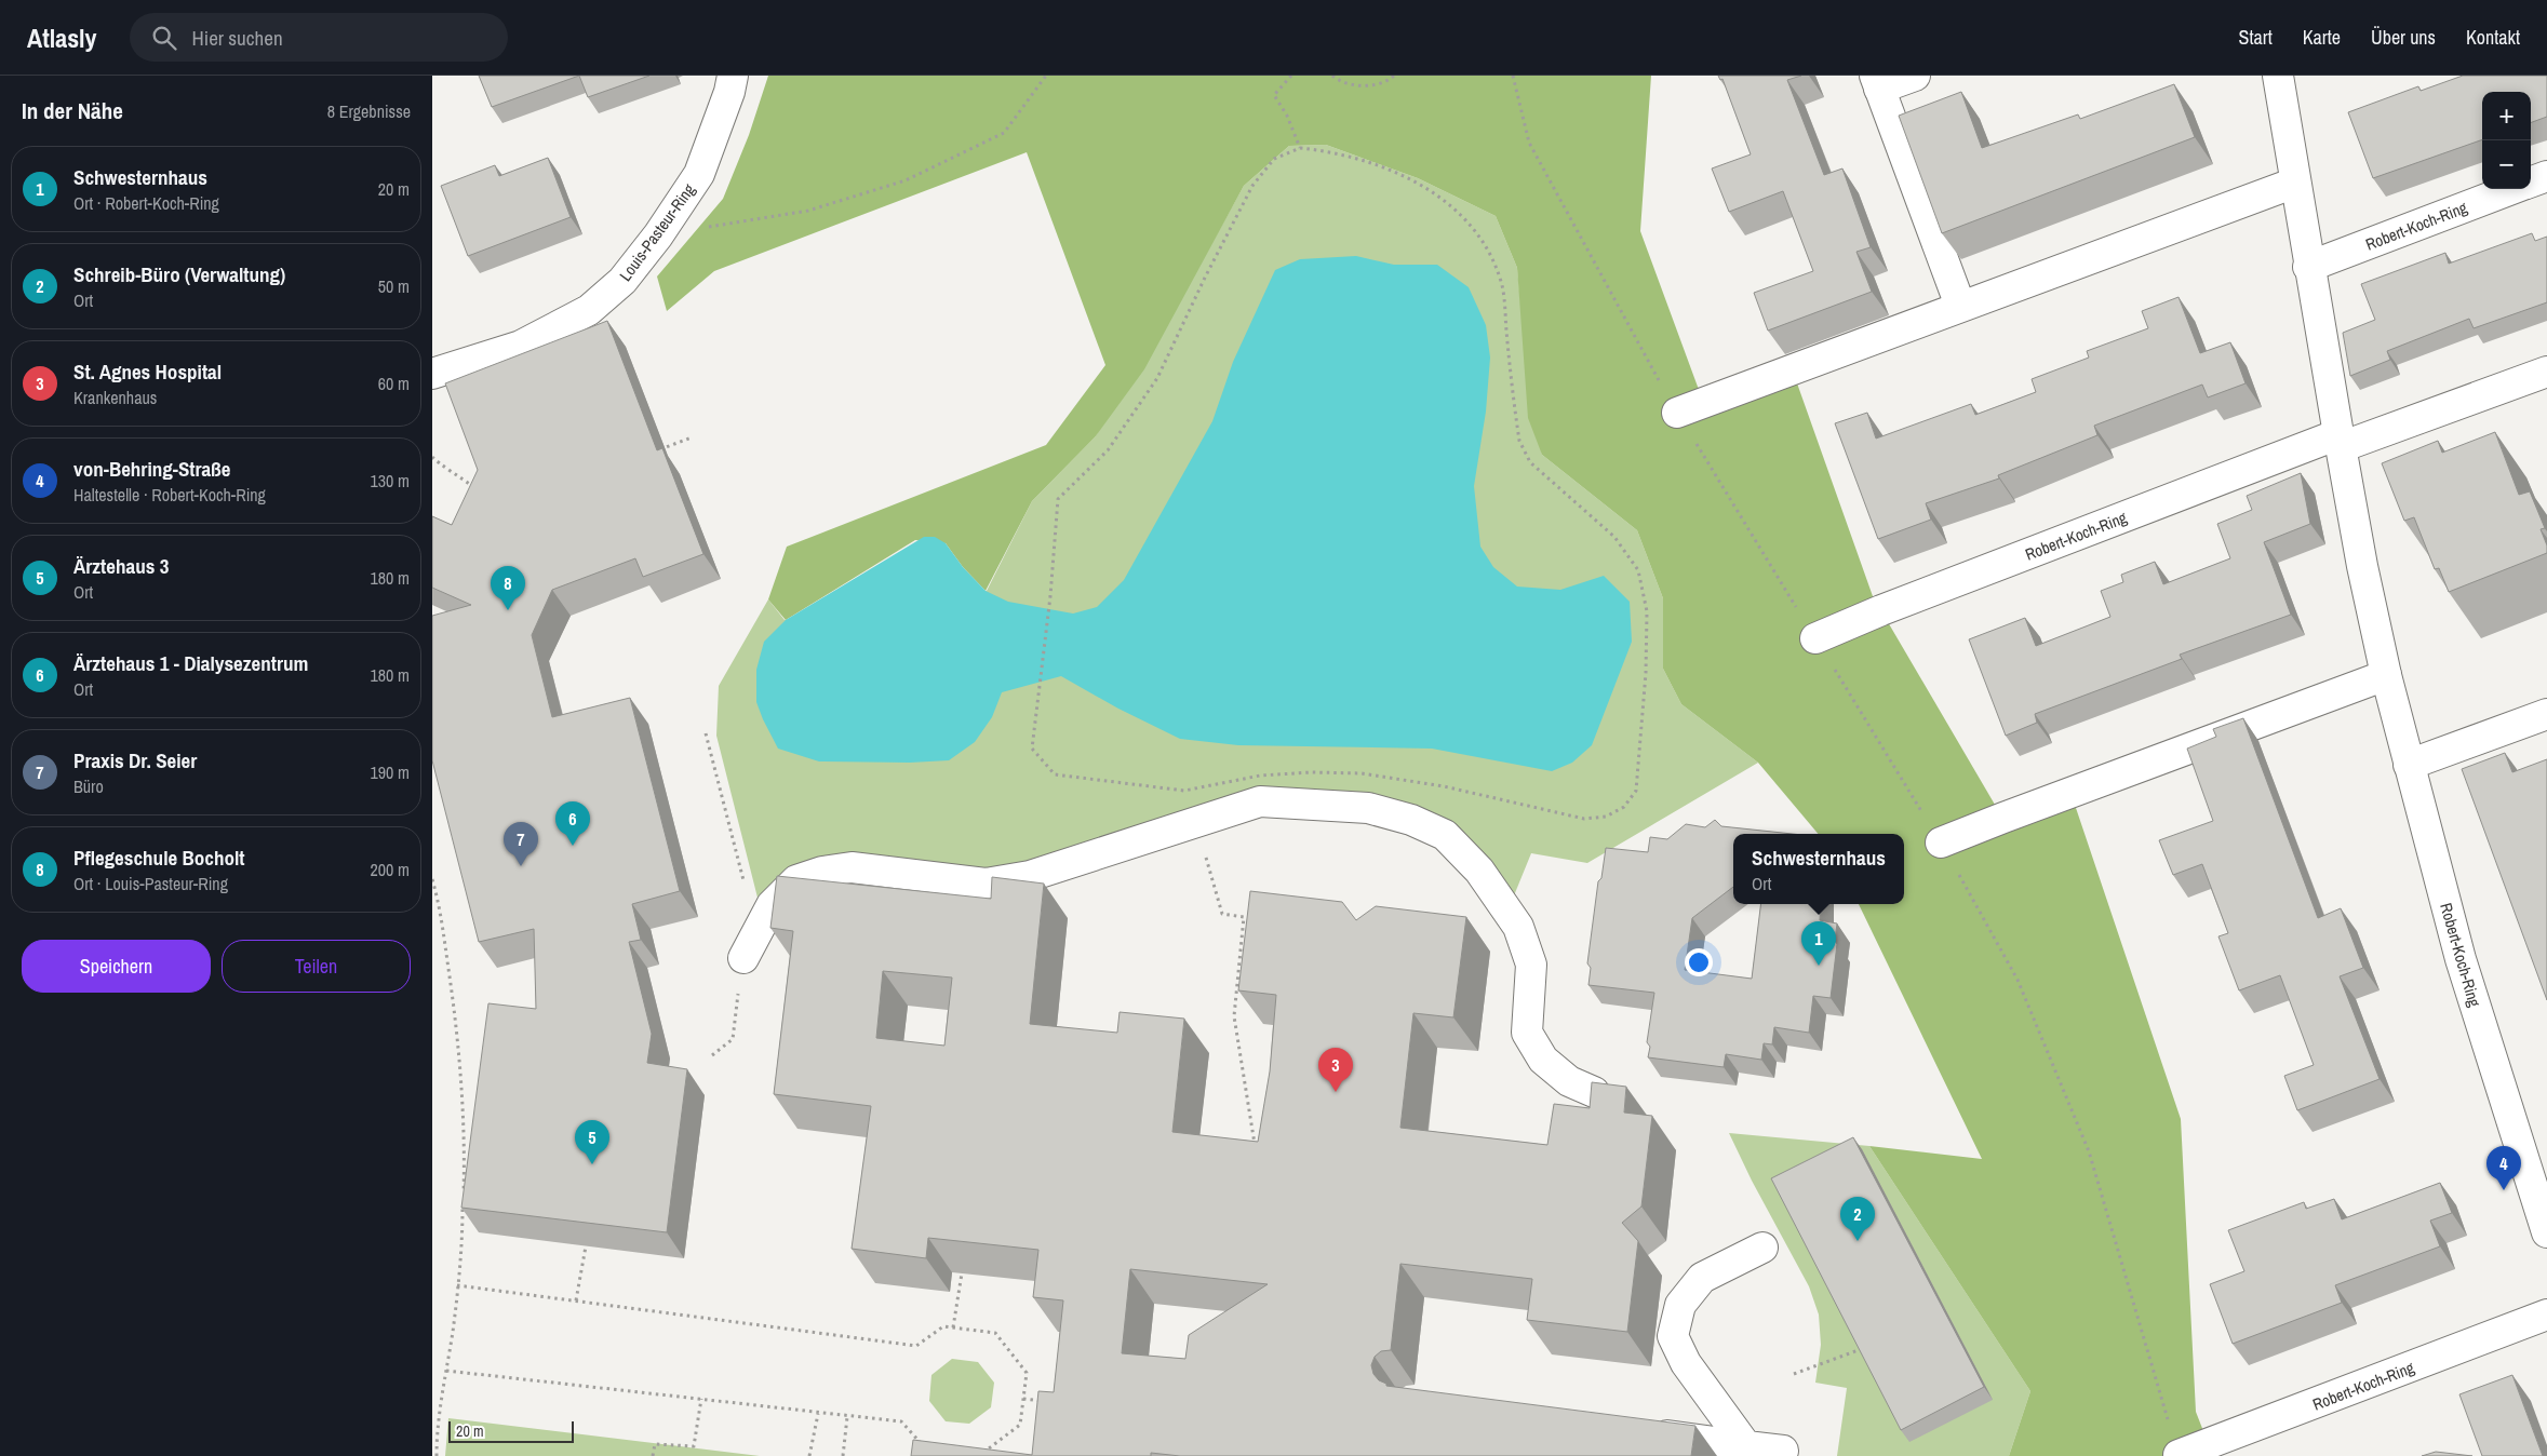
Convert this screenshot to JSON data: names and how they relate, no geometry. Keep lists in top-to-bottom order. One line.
{"streets":{"street":["Robert-Koch-Ring","Louis-Pasteur-Ring"]},"scale_bar":"20 m","page":{"header":"Atlasly","search":"Hier suchen","nav":["Start","Karte","Über uns","Kontakt"],"heading":["In der Nähe","8 Ergebnisse"],"map_buttons":["+","−"],"list":[{"mark":"1","name":"Schwesternhaus","note":"Ort · Robert-Koch-Ring","value":"20 m"},{"mark":"2","name":"Schreib-Büro (Verwaltung)","note":"Ort","value":"50 m"},{"mark":"3","name":"St. Agnes Hospital","note":"Krankenhaus","value":"60 m"},{"mark":"4","name":"von-Behring-Straße","note":"Haltestelle · Robert-Koch-Ring","value":"130 m"},{"mark":"5","name":"Ärztehaus 3","note":"Ort","value":"180 m"},{"mark":"6","name":"Ärztehaus 1 - Dialysezentrum","note":"Ort","value":"180 m"},{"mark":"7","name":"Praxis Dr. Seier","note":"Büro","value":"190 m"},{"mark":"8","name":"Pflegeschule Bocholt","note":"Ort · Louis-Pasteur-Ring","value":"200 m"}],"pins":["8","6","7","1","3","5","4","2"],"popup":["Schwesternhaus","Ort"],"buttons":["Speichern","Teilen"],"scale":"20 m"}}
